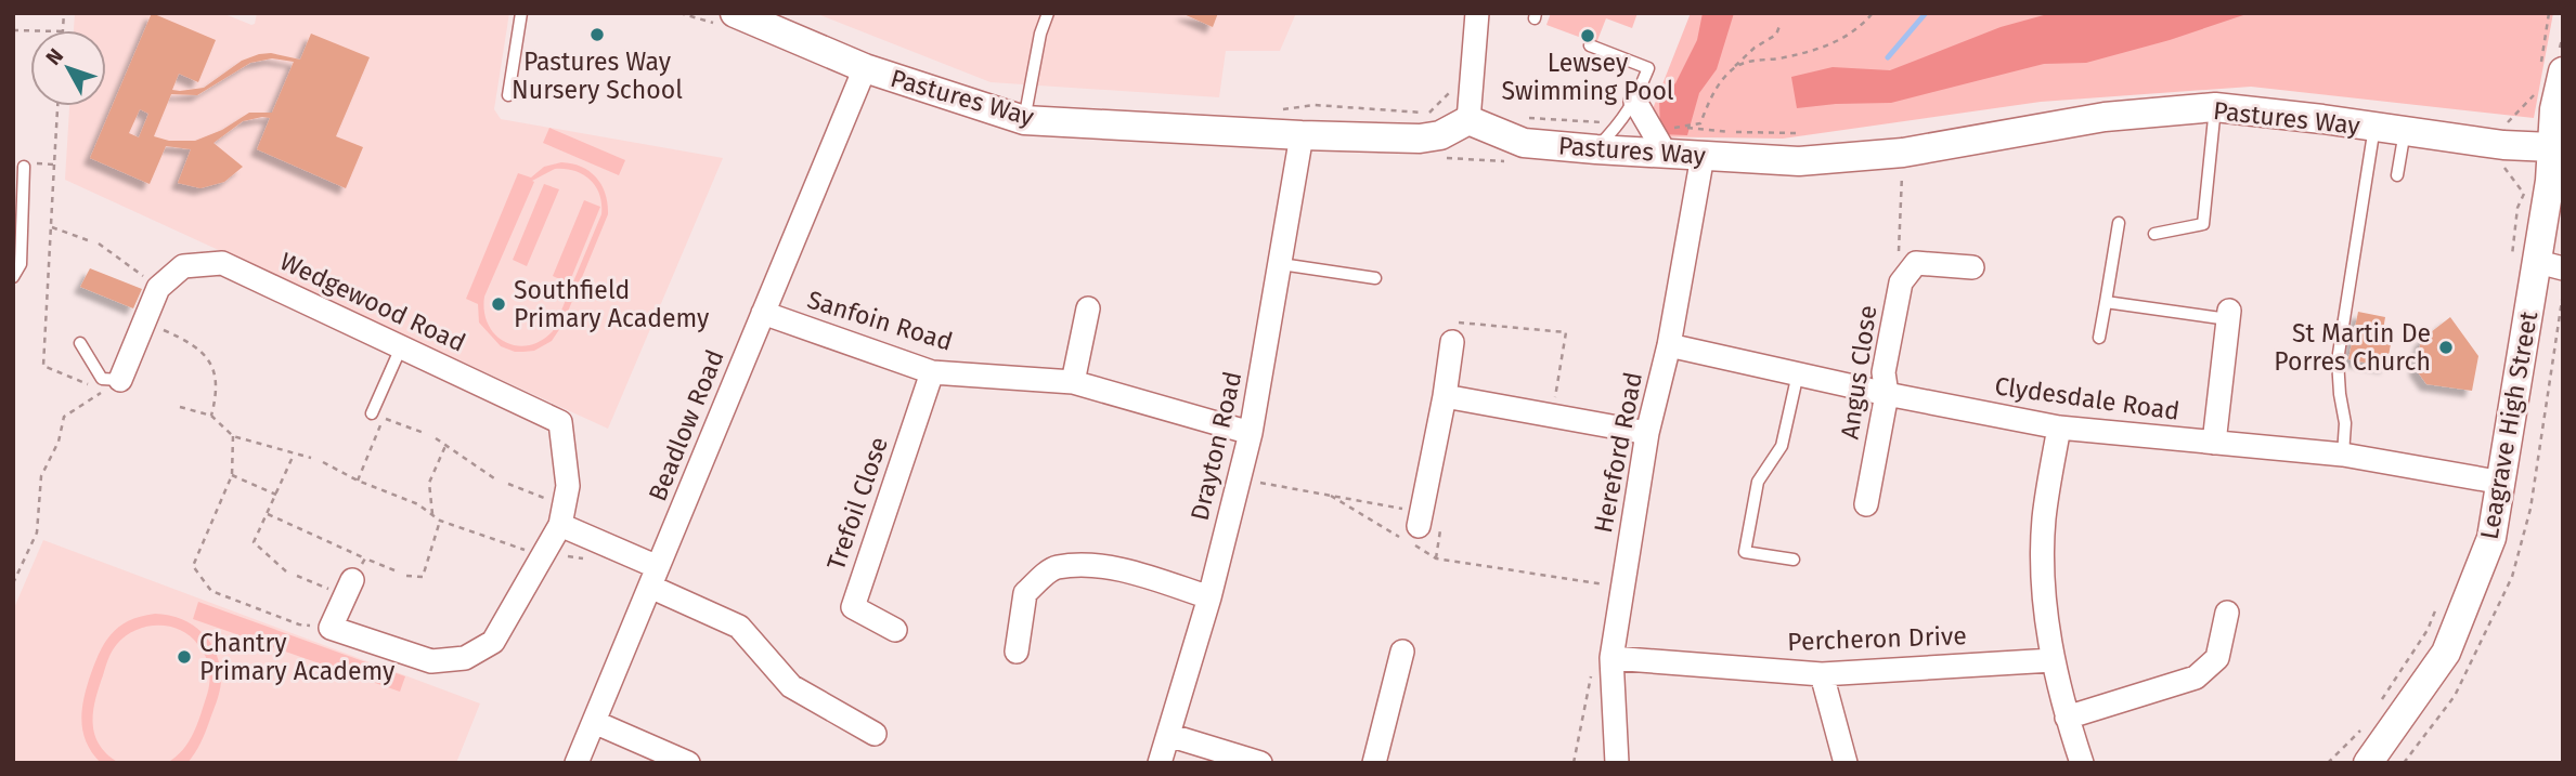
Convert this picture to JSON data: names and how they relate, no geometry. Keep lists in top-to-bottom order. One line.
{"streets":{"street":["Pastures Way","Wedgewood Road","Sanfoin Road","Angus Close","Clydesdale Road","Beadlow Road","Leagrave High Street","Drayton Road","Hereford Road","Trefoil Close","Percheron Drive"]},"crossings":[["Pastures Way","Beadlow Road"],["Pastures Way","Leagrave High Street"],["Pastures Way","Drayton Road"],["Pastures Way","Hereford Road"],["Sanfoin Road","Beadlow Road"],["Sanfoin Road","Drayton Road"],["Sanfoin Road","Trefoil Close"],["Angus Close","Clydesdale Road"],["Clydesdale Road","Leagrave High Street"],["Clydesdale Road","Hereford Road"],["Hereford Road","Percheron Drive"]],"places":["Pastures Way Nursery School","Lewsey Swimming Pool","Southfield Primary Academy","St Martin De Porres Church","Chantry Primary Academy"],"north":"top left"}
